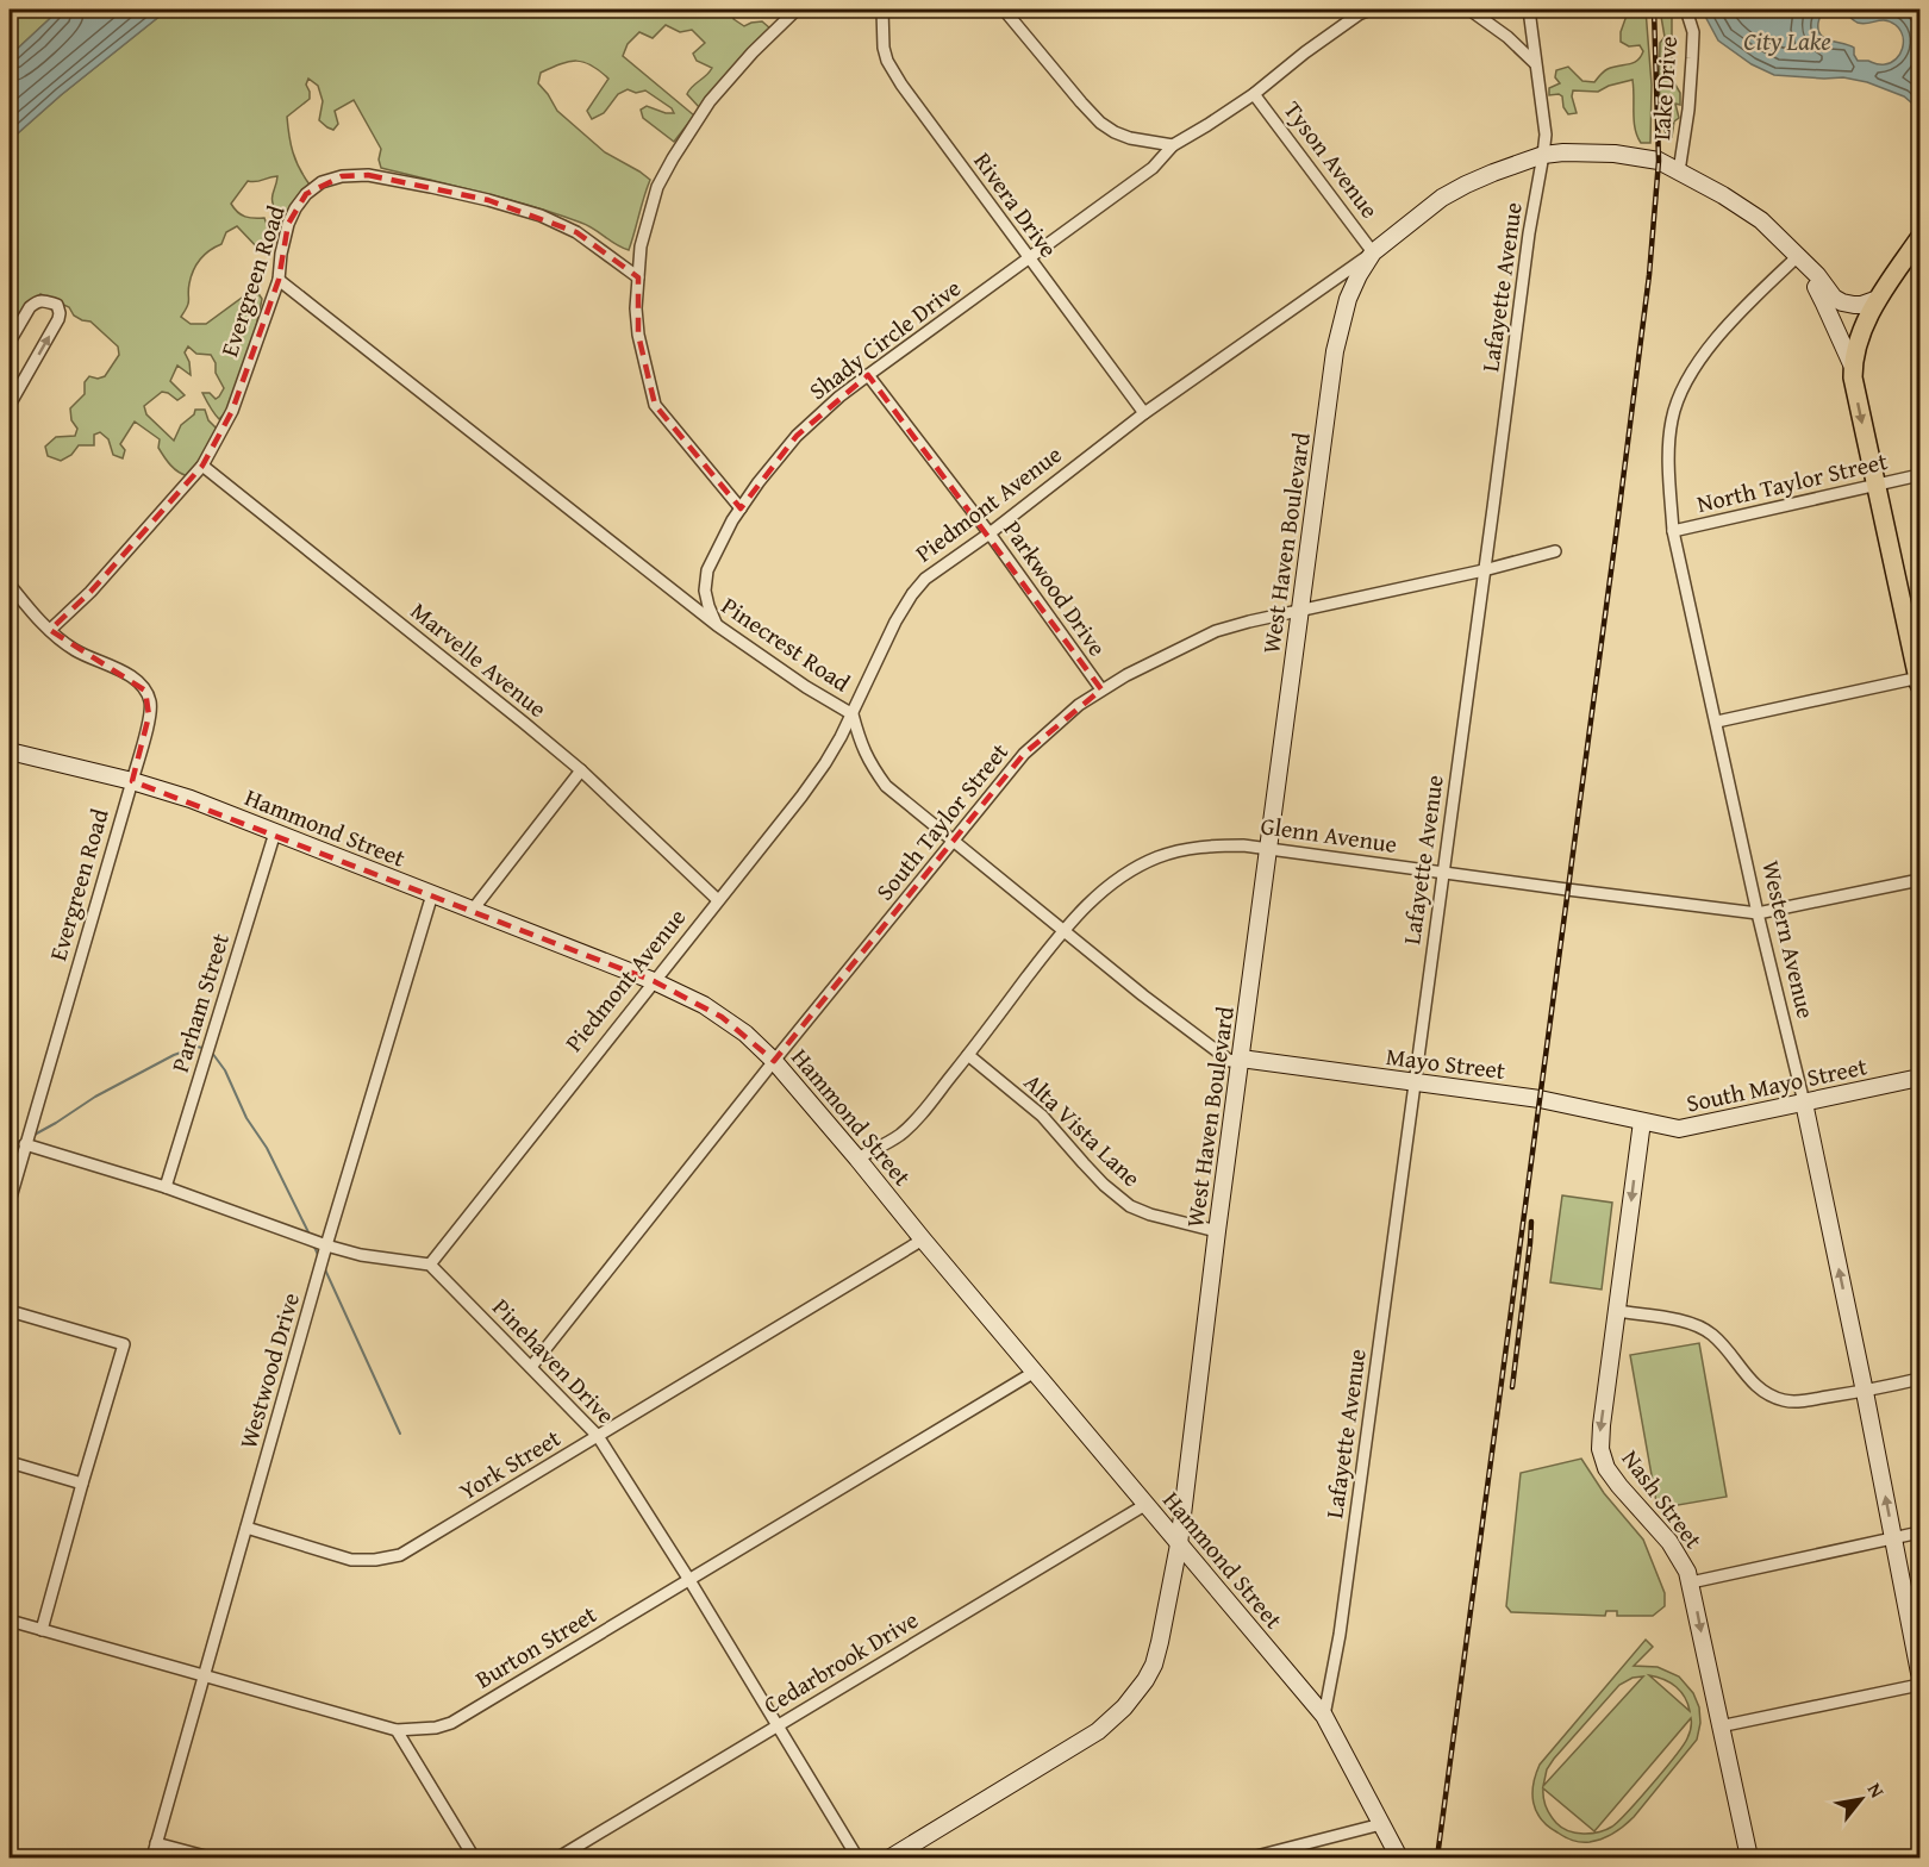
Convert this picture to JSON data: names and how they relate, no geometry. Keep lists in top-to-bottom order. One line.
{"streets":{"street":["Lake Drive","Tyson Avenue","Rivera Drive","Evergreen Road","Lafayette Avenue","Shady Circle Drive","North Taylor Street","Piedmont Avenue","West Haven Boulevard","Parkwood Drive","Pinecrest Road","Marvelle Avenue","South Taylor Street","Hammond Street","Glenn Avenue","Western Avenue","Parham Street","Mayo Street","South Mayo Street","Alta Vista Lane","Pinehaven Drive","Westwood Drive","York Street","Nash Street","Burton Street","Cedarbrook Drive"]},"crossings":[["Lake Drive","Piedmont Avenue"],["Tyson Avenue","Shady Circle Drive"],["Tyson Avenue","Piedmont Avenue"],["Tyson Avenue","West Haven Boulevard"],["Rivera Drive","Shady Circle Drive"],["Rivera Drive","Piedmont Avenue"],["Evergreen Road","Pinecrest Road"],["Evergreen Road","Marvelle Avenue"],["Evergreen Road","Hammond Street"],["Lafayette Avenue","Piedmont Avenue"],["Lafayette Avenue","South Taylor Street"],["Lafayette Avenue","Hammond Street"],["Lafayette Avenue","Glenn Avenue"],["Lafayette Avenue","Mayo Street"],["Shady Circle Drive","Parkwood Drive"],["Shady Circle Drive","Pinecrest Road"],["North Taylor Street","Western Avenue"],["Piedmont Avenue","West Haven Boulevard"],["Piedmont Avenue","Parkwood Drive"],["Piedmont Avenue","Pinecrest Road"],["Piedmont Avenue","Marvelle Avenue"],["Piedmont Avenue","Hammond Street"],["Piedmont Avenue","Western Avenue"],["Piedmont Avenue","Pinehaven Drive"],["West Haven Boulevard","Pinecrest Road"],["West Haven Boulevard","South Taylor Street"],["West Haven Boulevard","Hammond Street"],["West Haven Boulevard","Glenn Avenue"],["West Haven Boulevard","Mayo Street"],["West Haven Boulevard","Alta Vista Lane"],["Parkwood Drive","South Taylor Street"],["Pinecrest Road","South Taylor Street"],["Pinecrest Road","Glenn Avenue"],["Pinecrest Road","Mayo Street"],["South Taylor Street","Hammond Street"],["South Taylor Street","Pinehaven Drive"],["Hammond Street","Glenn Avenue"],["Hammond Street","Parham Street"],["Hammond Street","Westwood Drive"],["Hammond Street","York Street"],["Hammond Street","Burton Street"],["Hammond Street","Cedarbrook Drive"],["Glenn Avenue","Western Avenue"],["Glenn Avenue","Alta Vista Lane"],["Western Avenue","South Mayo Street"],["Mayo Street","South Mayo Street"],["Mayo Street","Nash Street"],["South Mayo Street","Nash Street"],["Pinehaven Drive","York Street"],["Pinehaven Drive","Burton Street"],["Pinehaven Drive","Cedarbrook Drive"],["Westwood Drive","York Street"],["Westwood Drive","Burton Street"]],"one_way":["Nash Street"],"water":["City Lake"],"north":"top right"}
